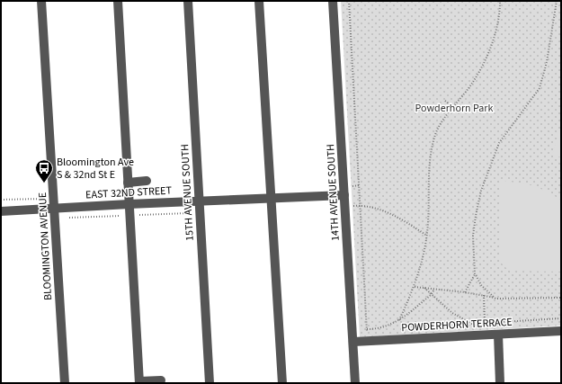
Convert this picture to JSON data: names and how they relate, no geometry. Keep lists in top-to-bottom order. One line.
{"streets":{"street":["EAST 32ND STREET","15TH AVENUE SOUTH","14TH AVENUE SOUTH","BLOOMINGTON AVENUE","POWDERHORN TERRACE"]},"crossings":[["EAST 32ND STREET","15TH AVENUE SOUTH"],["EAST 32ND STREET","14TH AVENUE SOUTH"],["EAST 32ND STREET","BLOOMINGTON AVENUE"],["14TH AVENUE SOUTH","POWDERHORN TERRACE"]],"parks":["Powderhorn Park"],"places":{"bus stop":["Bloomington Ave S & 32nd St E"]}}
